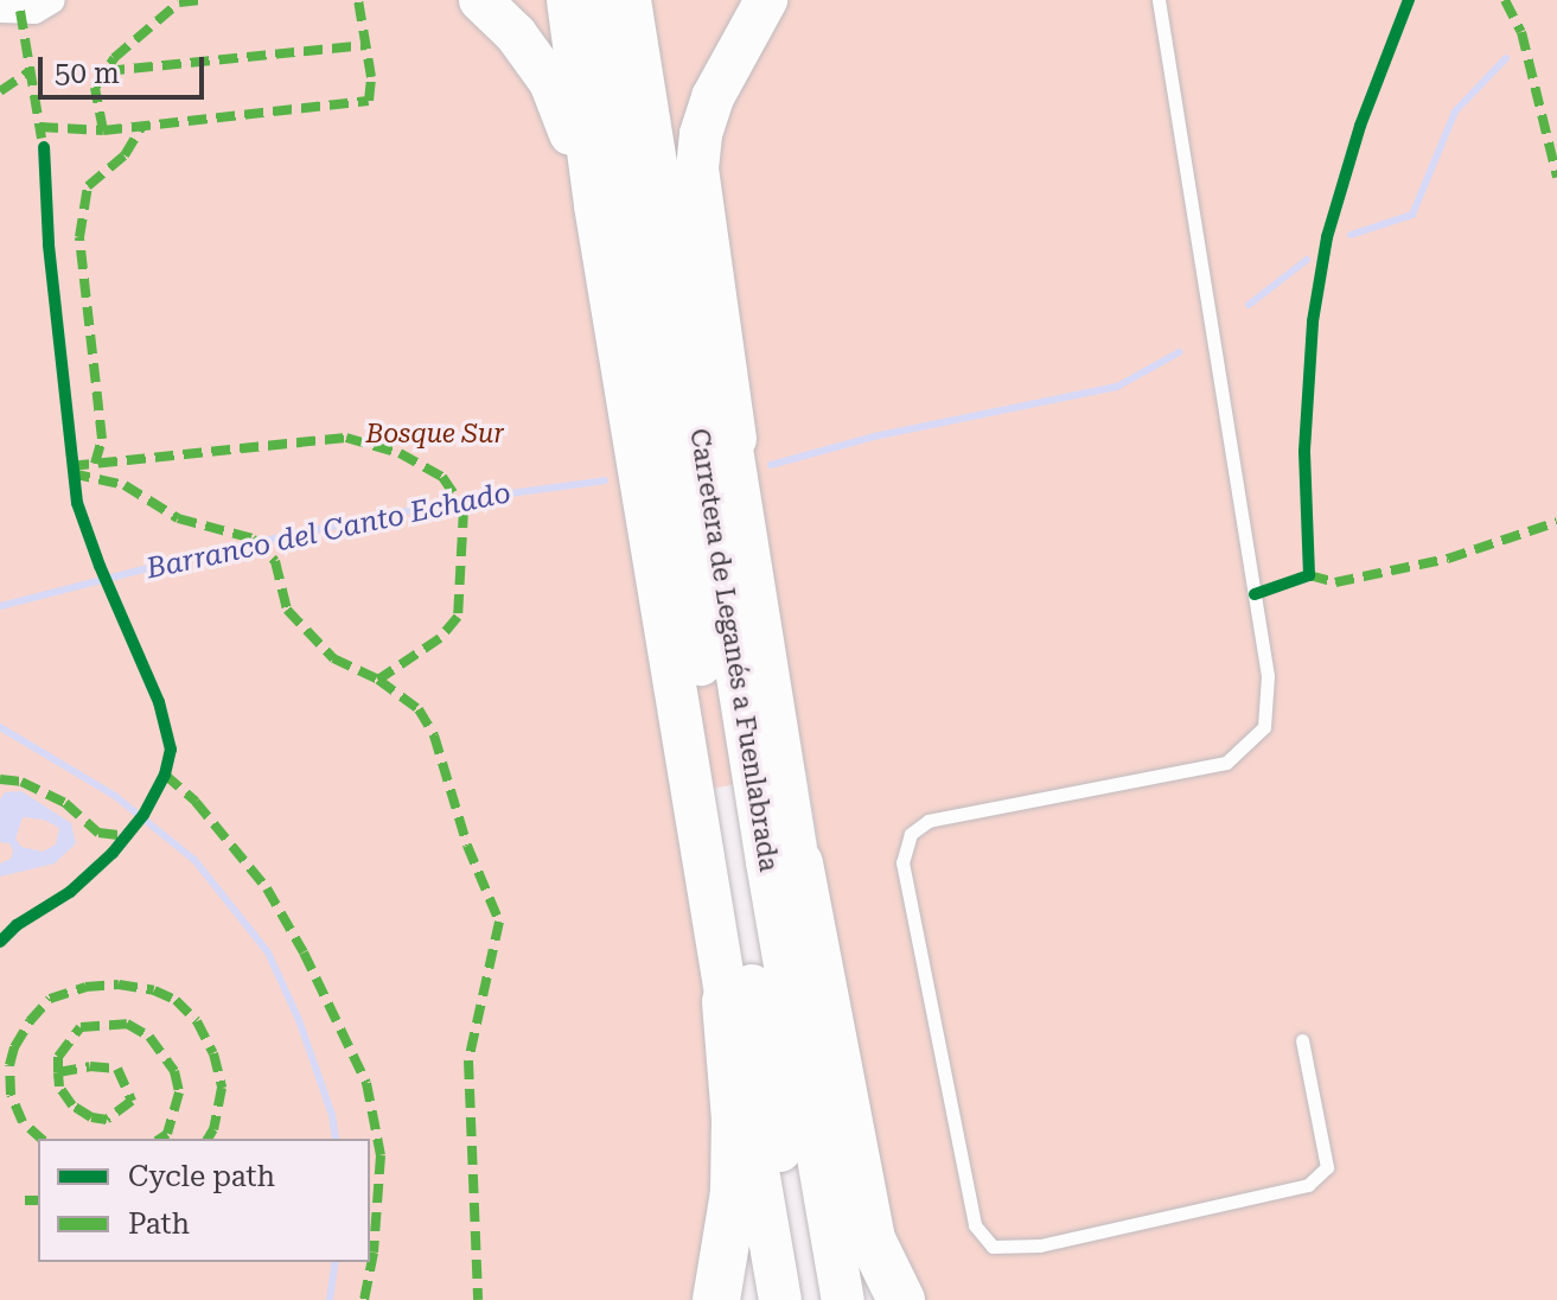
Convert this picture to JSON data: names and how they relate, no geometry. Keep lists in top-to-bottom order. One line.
{"streets":{"highway":["Carretera de Leganés a Fuenlabrada"]},"water":["Barranco del Canto Echado"],"parks":["Bosque Sur"],"legend":["Cycle path","Path"],"scale_bar":"50 m"}
